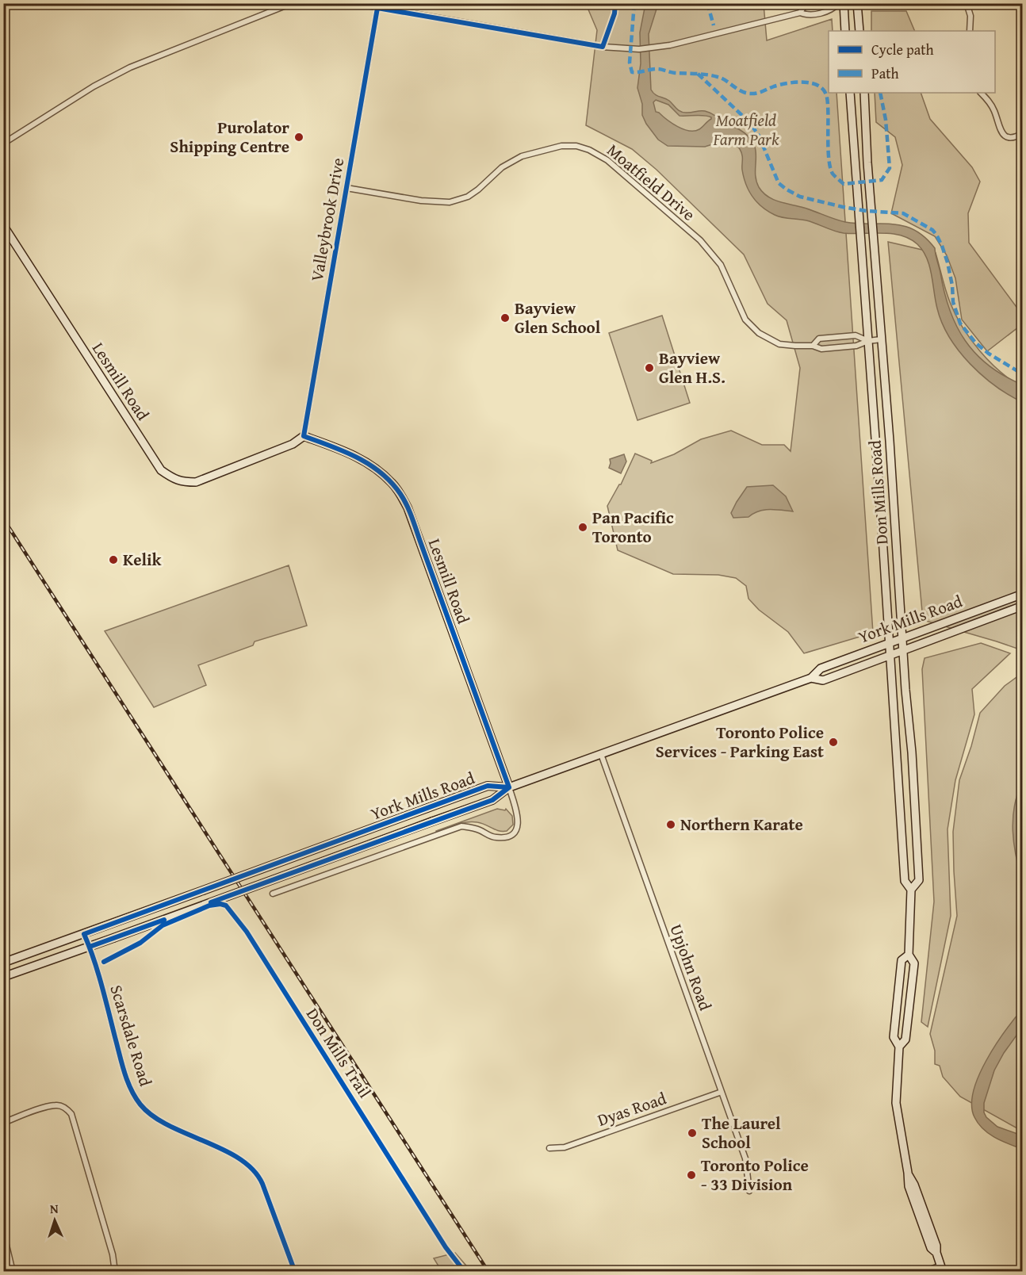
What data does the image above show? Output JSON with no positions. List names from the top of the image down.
{
  "streets": {
    "main road": ["Lesmill Road", "Don Mills Road", "York Mills Road"],
    "street": [
      "Moatfield Drive",
      "Valleybrook Drive",
      "Upjohn Road",
      "Scarsdale Road",
      "Dyas Road"
    ],
    "cycle path": ["Don Mills Trail"]
  },
  "crossings": [
    ["Moatfield Drive", "Valleybrook Drive"],
    ["Moatfield Drive", "Don Mills Road"],
    ["Valleybrook Drive", "Lesmill Road"],
    ["Lesmill Road", "York Mills Road"],
    ["Don Mills Road", "York Mills Road"],
    ["York Mills Road", "Upjohn Road"],
    ["York Mills Road", "Scarsdale Road"],
    ["Upjohn Road", "Dyas Road"]
  ],
  "parks": ["Moatfield Farm Park"],
  "places": [
    "Purolator Shipping Centre",
    "Bayview Glen School",
    "Bayview Glen H.S.",
    "Pan Pacific Toronto",
    "Kelik",
    "Toronto Police Services - Parking East",
    "Northern Karate",
    "The Laurel School",
    "Toronto Police - 33 Division"
  ],
  "legend": ["Cycle path", "Path"],
  "north": "top"
}
